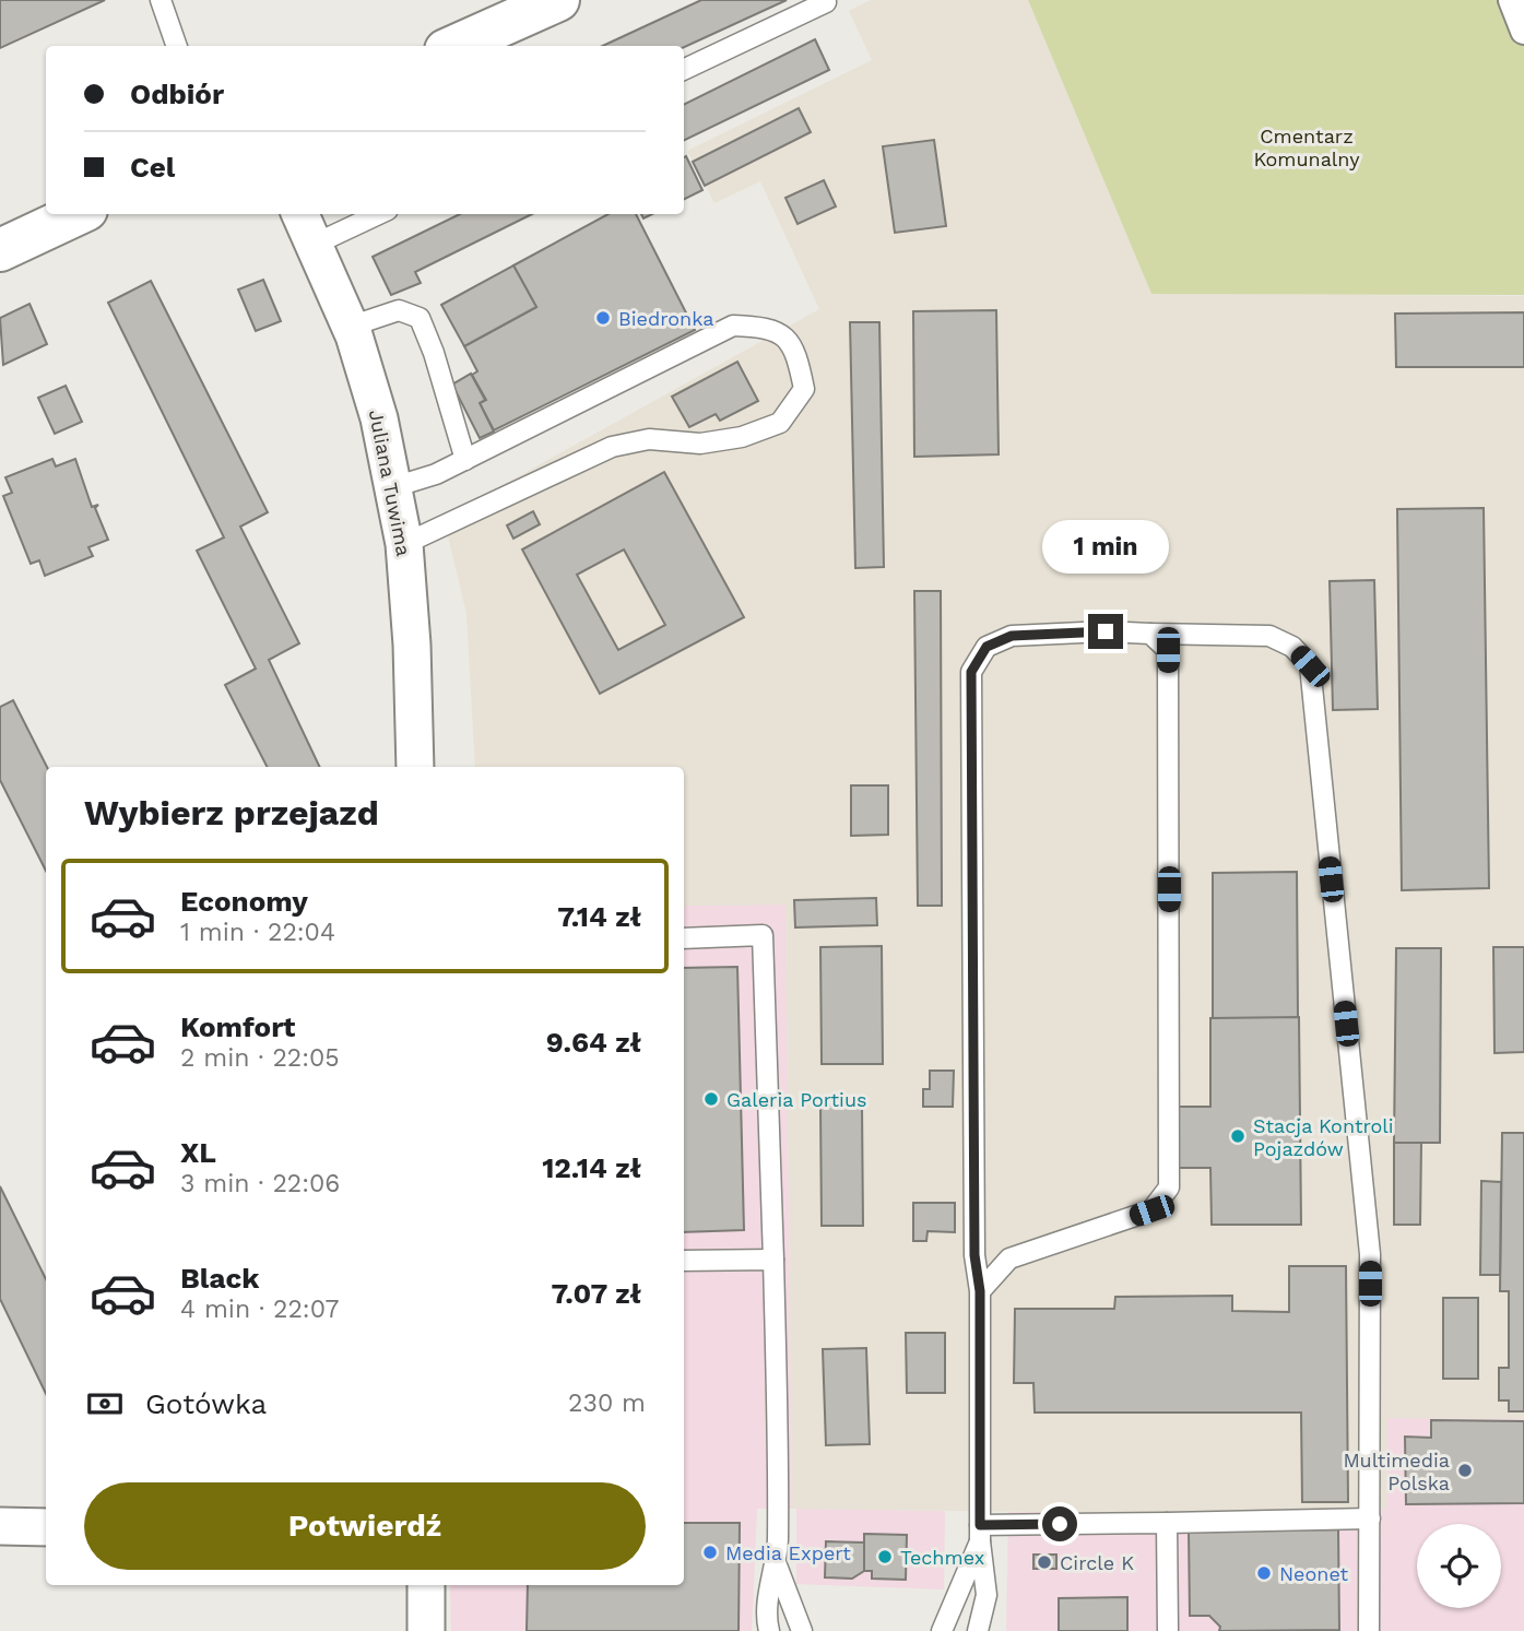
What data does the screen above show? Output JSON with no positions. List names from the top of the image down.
{
  "streets": {
    "street": ["Juliana Tuwima"]
  },
  "parks": ["Cmentarz Komunalny"],
  "places": [
    "Biedronka",
    "Galeria Portius",
    "Stacja Kontroli Pojazdów",
    "Multimedia Polska",
    "Media Expert",
    "Techmex",
    "Circle K",
    "Neonet"
  ],
  "page": {
    "banner": ["Odbiór", "Cel"],
    "bubble": "1 min",
    "heading": "Wybierz przejazd",
    "list": [
      {
        "name": "Economy",
        "note": "1 min · 22:04",
        "value": "7.14 zł"
      },
      {
        "name": "Komfort",
        "note": "2 min · 22:05",
        "value": "9.64 zł"
      },
      {
        "name": "XL",
        "note": "3 min · 22:06",
        "value": "12.14 zł"
      },
      {
        "name": "Black",
        "note": "4 min · 22:07",
        "value": "7.07 zł"
      }
    ],
    "pay": ["Gotówka", "230 m"],
    "buttons": "Potwierdź"
  }
}
